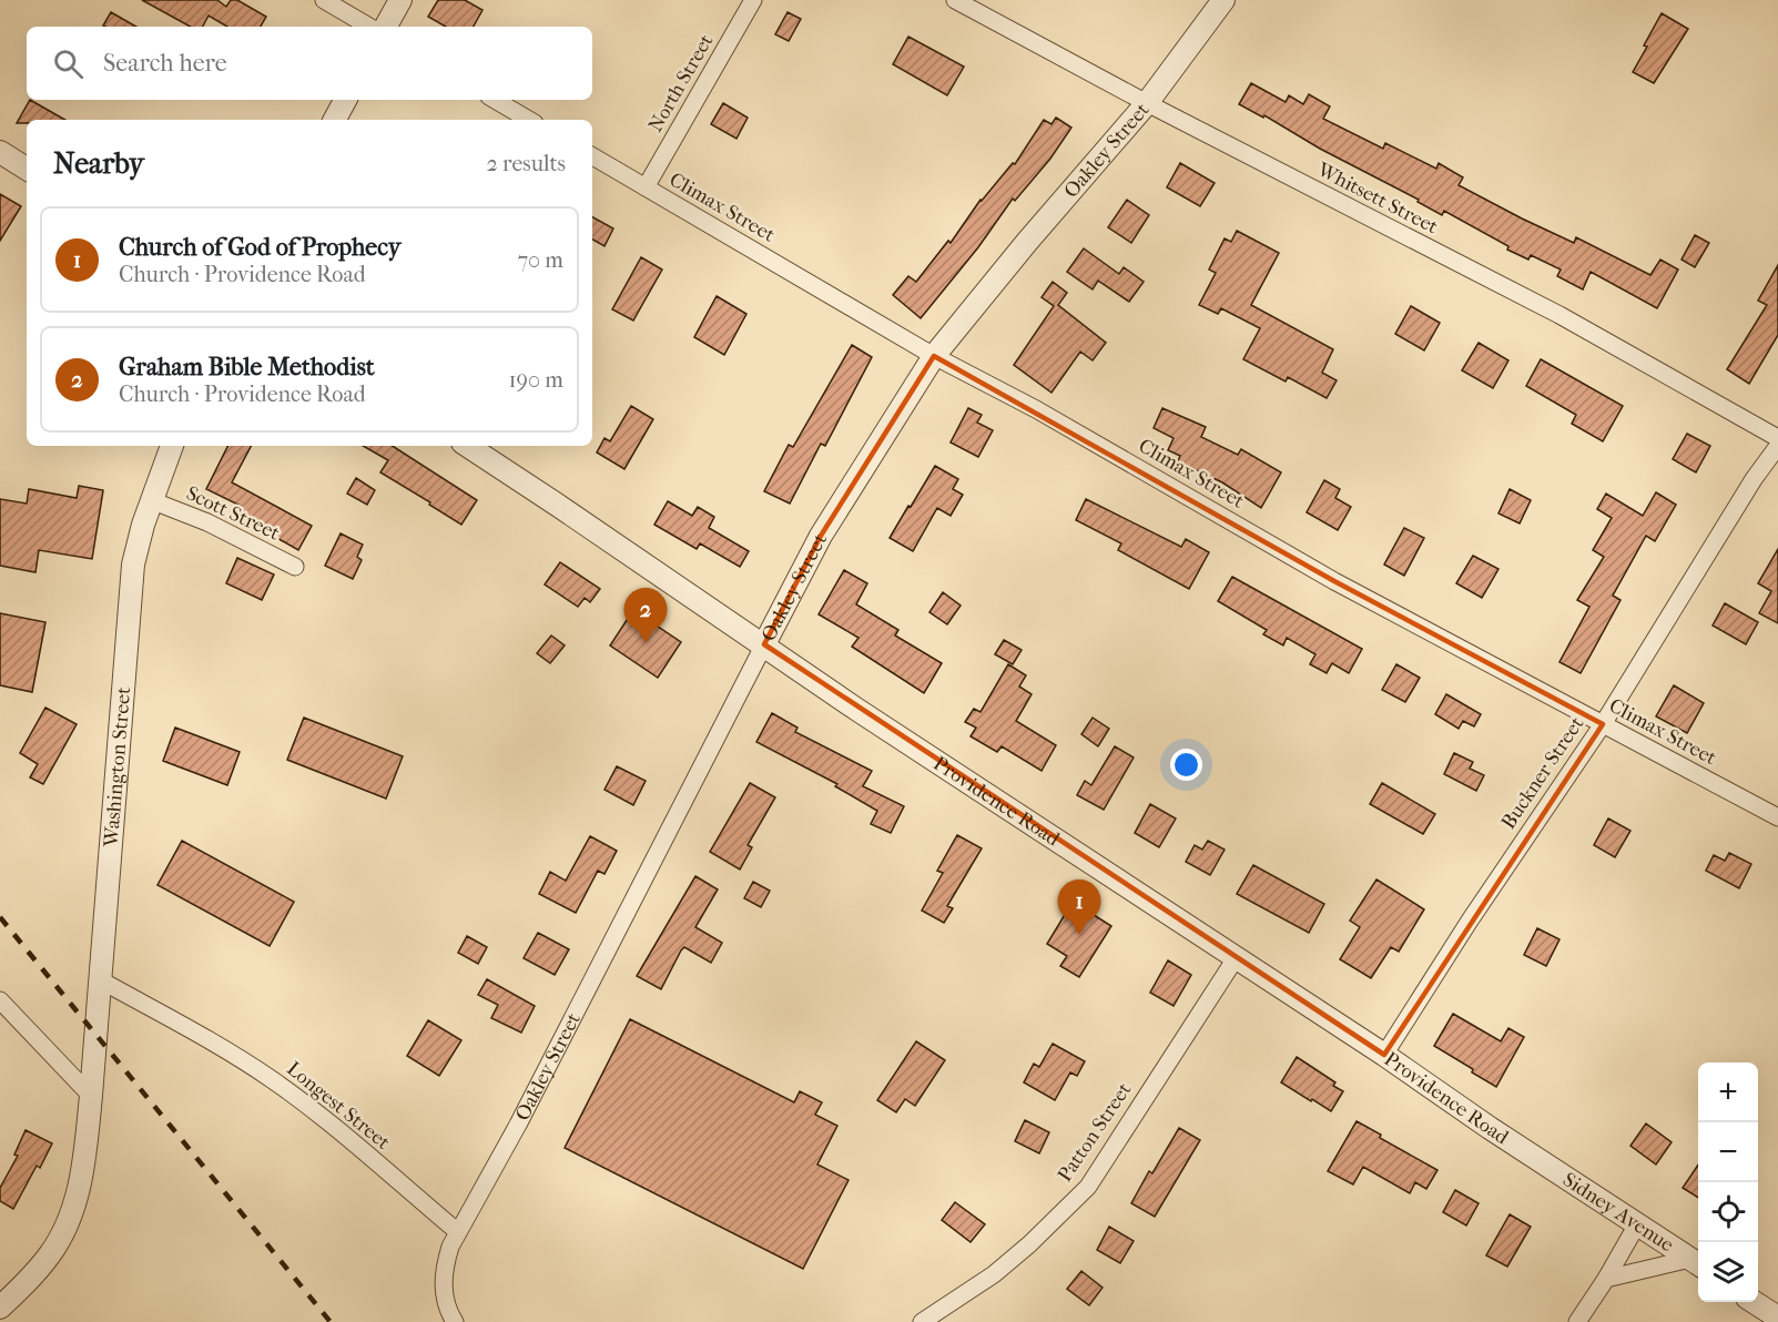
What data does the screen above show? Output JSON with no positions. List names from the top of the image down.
{
  "streets": {
    "street": [
      "North Street",
      "Oakley Street",
      "Whitsett Street",
      "Climax Street",
      "Scott Street",
      "Washington Street",
      "Buckner Street",
      "Providence Road",
      "Longest Street",
      "Patton Street",
      "Sidney Avenue"
    ]
  },
  "crossings": [
    ["North Street", "Climax Street"],
    ["Oakley Street", "Whitsett Street"],
    ["Oakley Street", "Climax Street"],
    ["Oakley Street", "Providence Road"],
    ["Oakley Street", "Longest Street"],
    ["Climax Street", "Buckner Street"],
    ["Scott Street", "Washington Street"],
    ["Washington Street", "Longest Street"],
    ["Buckner Street", "Providence Road"],
    ["Providence Road", "Patton Street"],
    ["Providence Road", "Sidney Avenue"]
  ],
  "page": {
    "search": "Search here",
    "heading": ["Nearby", "2 results"],
    "list": [
      {
        "mark": "1",
        "name": "Church of God of Prophecy",
        "note": "Church · Providence Road",
        "value": "70 m"
      },
      {
        "mark": "2",
        "name": "Graham Bible Methodist",
        "note": "Church · Providence Road",
        "value": "190 m"
      }
    ],
    "pins": ["2", "1"],
    "map_buttons": ["+", "−"]
  }
}
